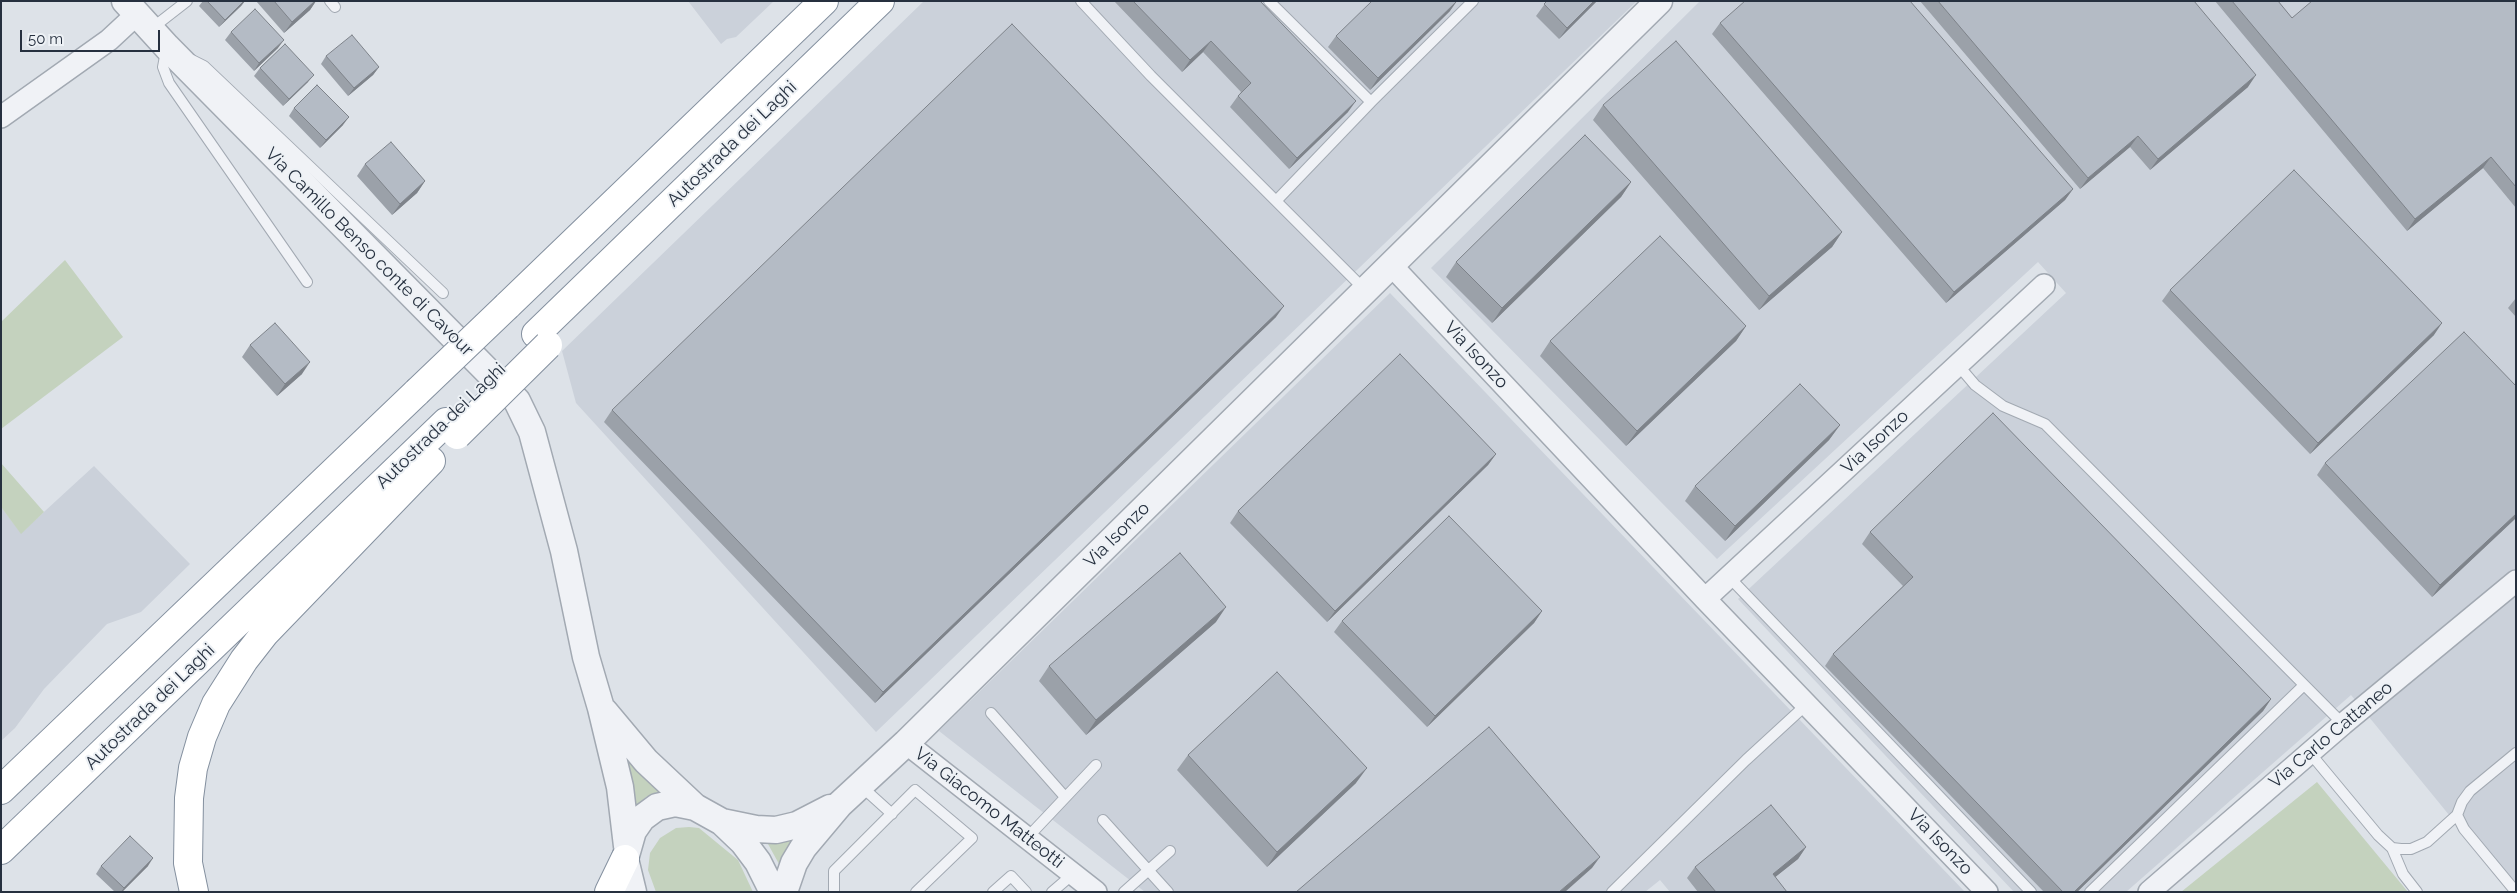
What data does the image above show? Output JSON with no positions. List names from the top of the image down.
{
  "streets": {
    "highway": ["Autostrada dei Laghi"],
    "street": [
      "Via Camillo Benso conte di Cavour",
      "Via Isonzo",
      "Via Carlo Cattaneo",
      "Via Giacomo Matteotti"
    ]
  },
  "crossings": [
    ["Via Isonzo", "Via Giacomo Matteotti"]
  ],
  "scale_bar": "50 m"
}
